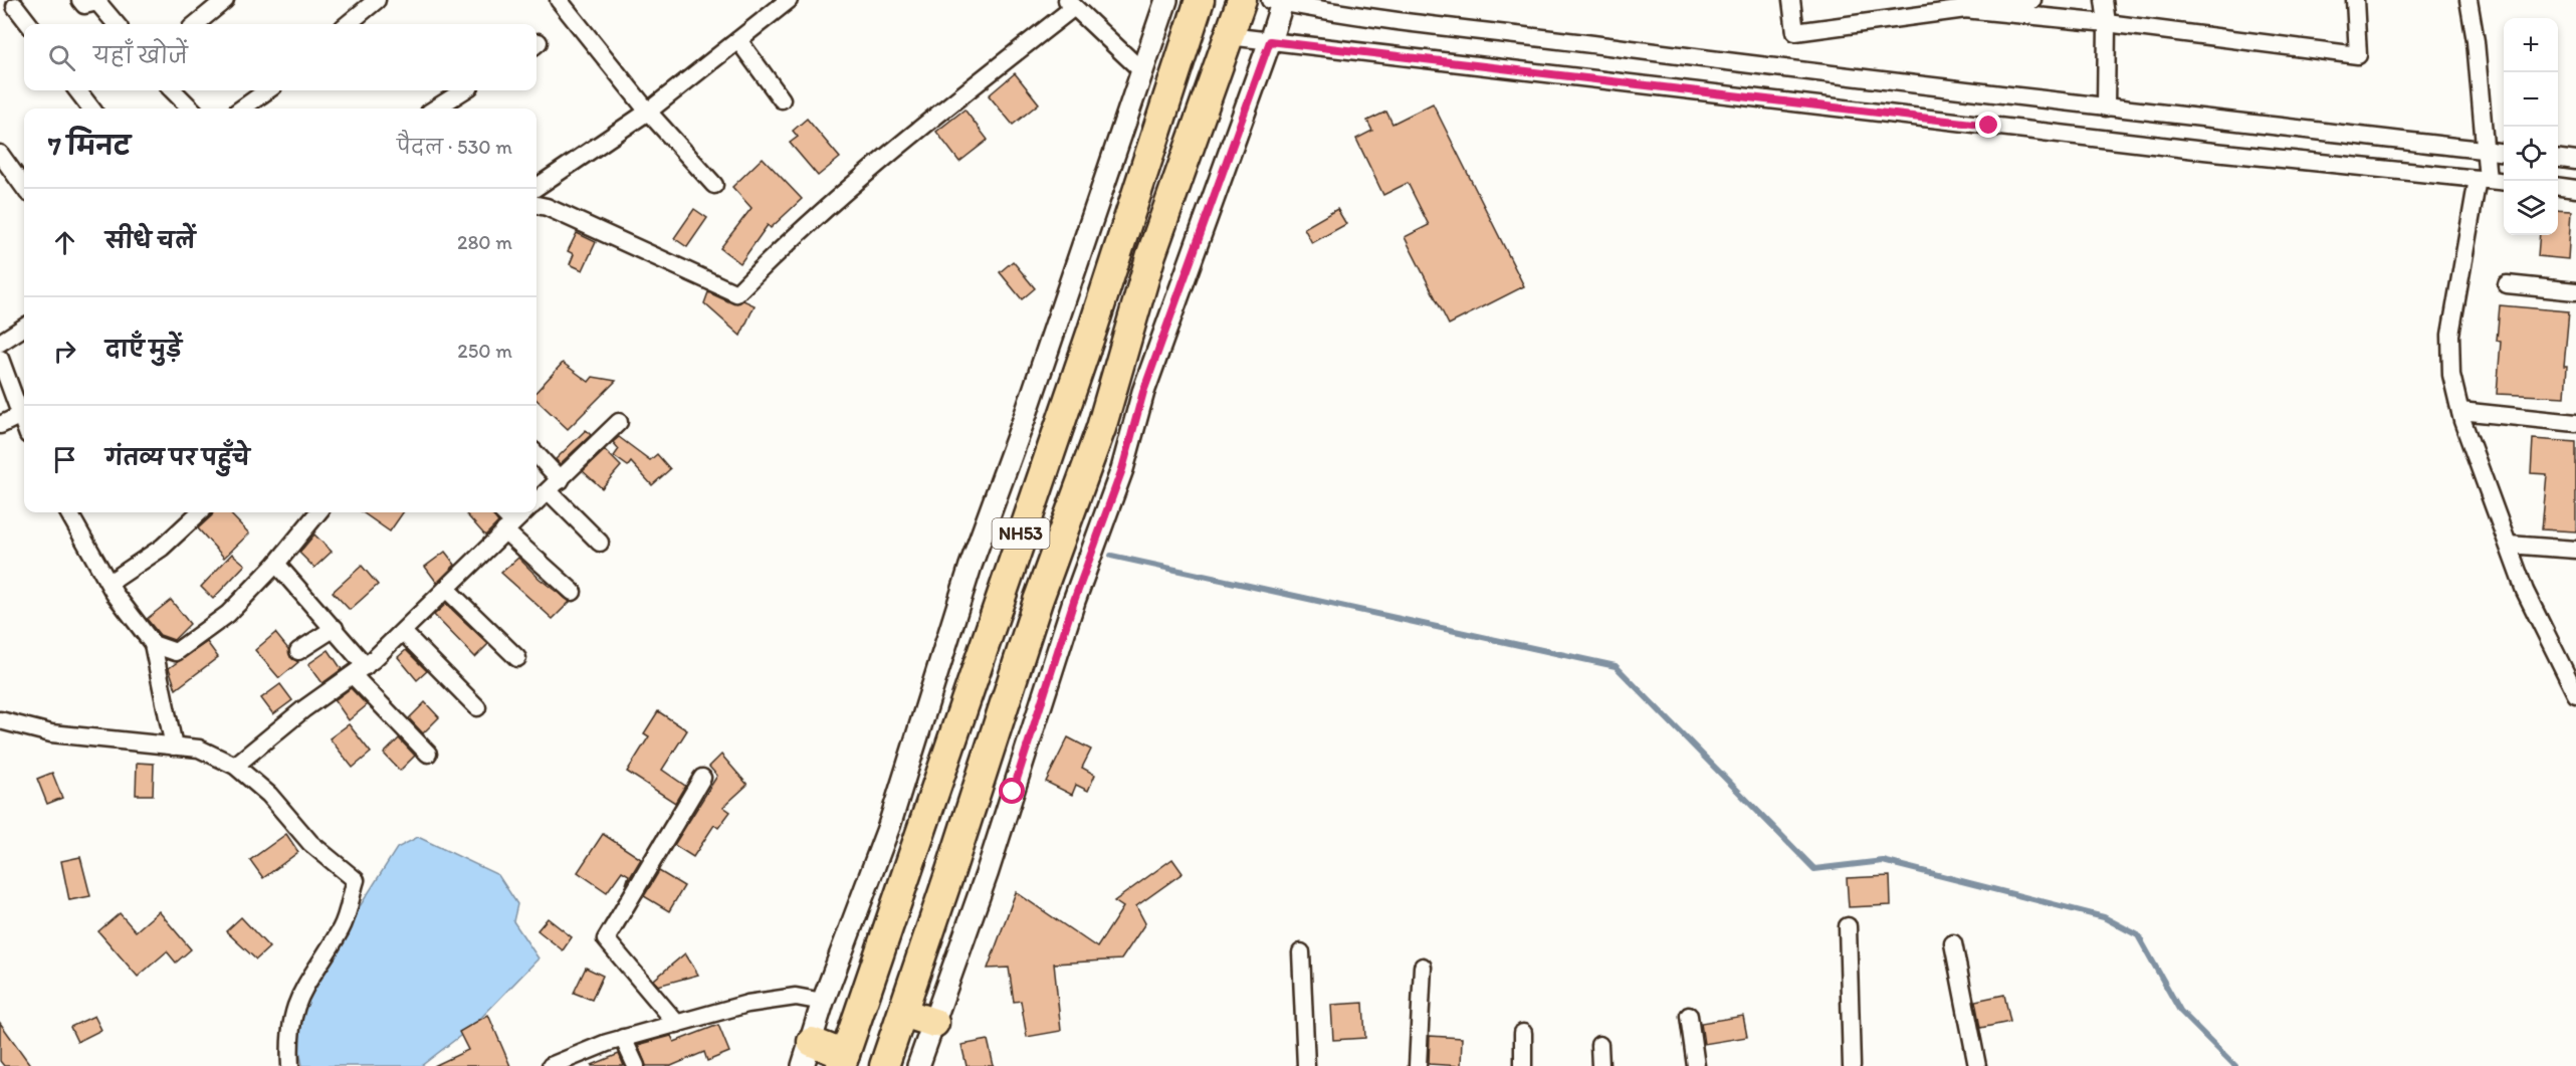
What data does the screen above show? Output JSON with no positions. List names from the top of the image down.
{
  "streets": {
    "highway": ["NH53"]
  },
  "page": {
    "map_buttons": ["+", "−"],
    "search": "यहाँ खोजें",
    "heading": ["7 मिनट", "पैदल · 530 m"],
    "list": [
      ["सीधे चलें", "280 m"],
      ["दाएँ मुड़ें", "250 m"],
      "गंतव्य पर पहुँचे"
    ]
  }
}
